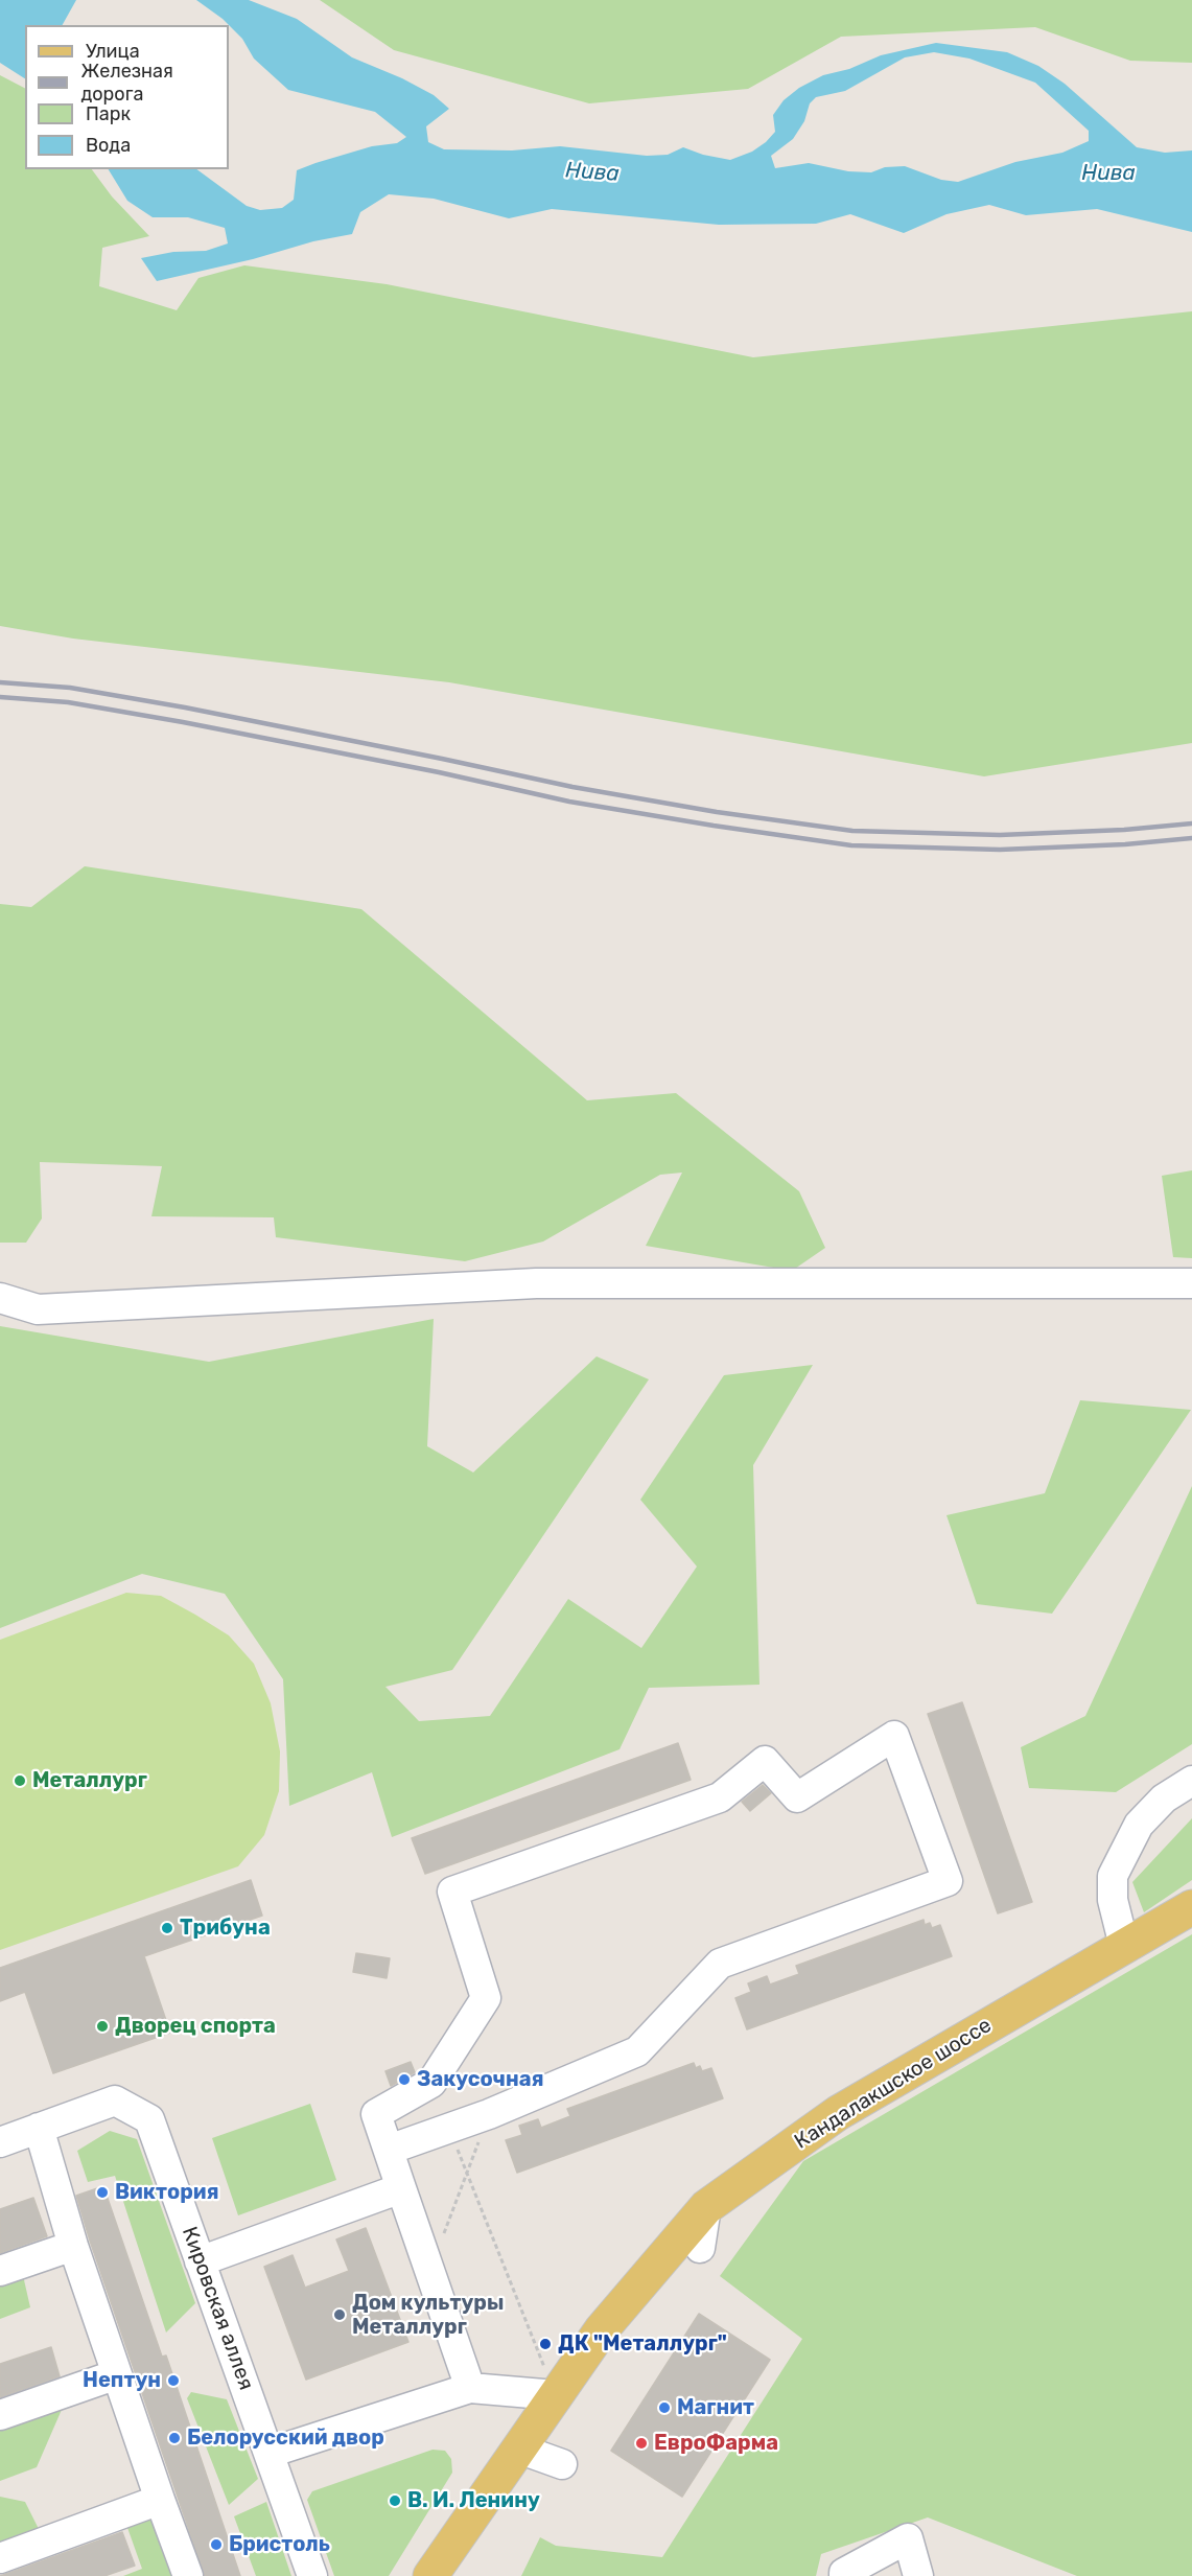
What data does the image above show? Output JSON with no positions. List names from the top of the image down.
{
  "streets": {
    "main road": ["Кандалакшское шоссе"],
    "street": ["Кировская аллея"]
  },
  "water": ["Нива"],
  "places": [
    "Металлург",
    "Трибуна",
    "Дворец спорта",
    "Закусочная",
    "Виктория",
    "Дом культуры Металлург",
    "ДК \"Металлург\"",
    "Нептун",
    "Магнит",
    "Белорусский двор",
    "ЕвроФарма",
    "В. И. Ленину",
    "Бристоль"
  ],
  "legend": [
    "Улица",
    "Железная дорога",
    "Парк",
    "Вода"
  ]
}
